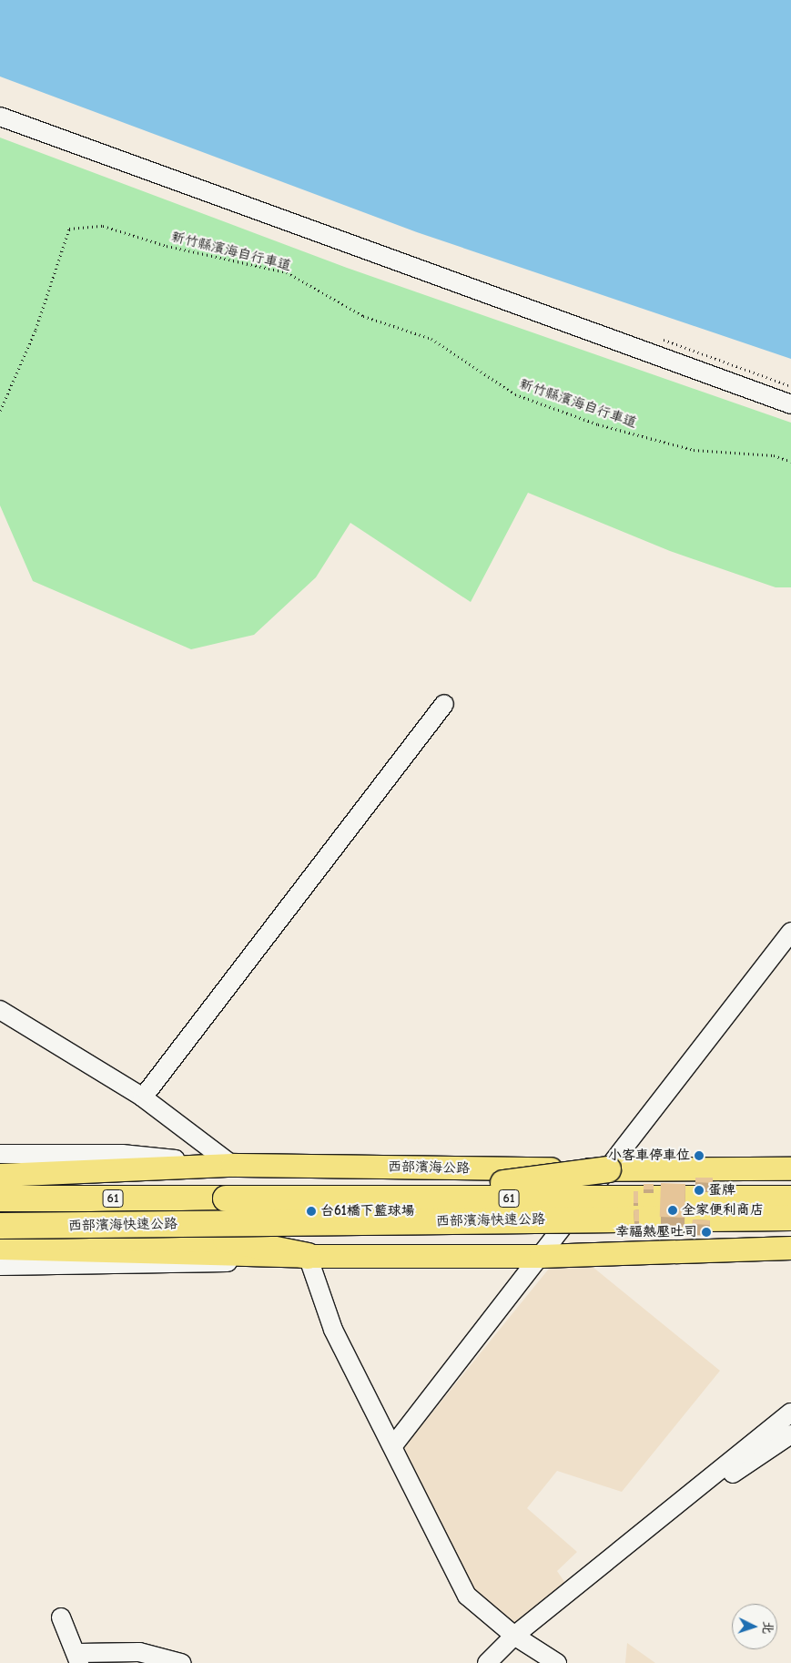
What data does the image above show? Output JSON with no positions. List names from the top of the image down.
{
  "streets": {
    "highway": ["61", "西部濱海快速公路"],
    "main road": ["西部濱海公路"],
    "path": ["新竹縣濱海自行車道"]
  },
  "places": [
    "小客車停車位",
    "蛋牌",
    "全家便利商店",
    "台61橋下籃球場",
    "幸福熱壓吐司"
  ],
  "north": "right"
}
